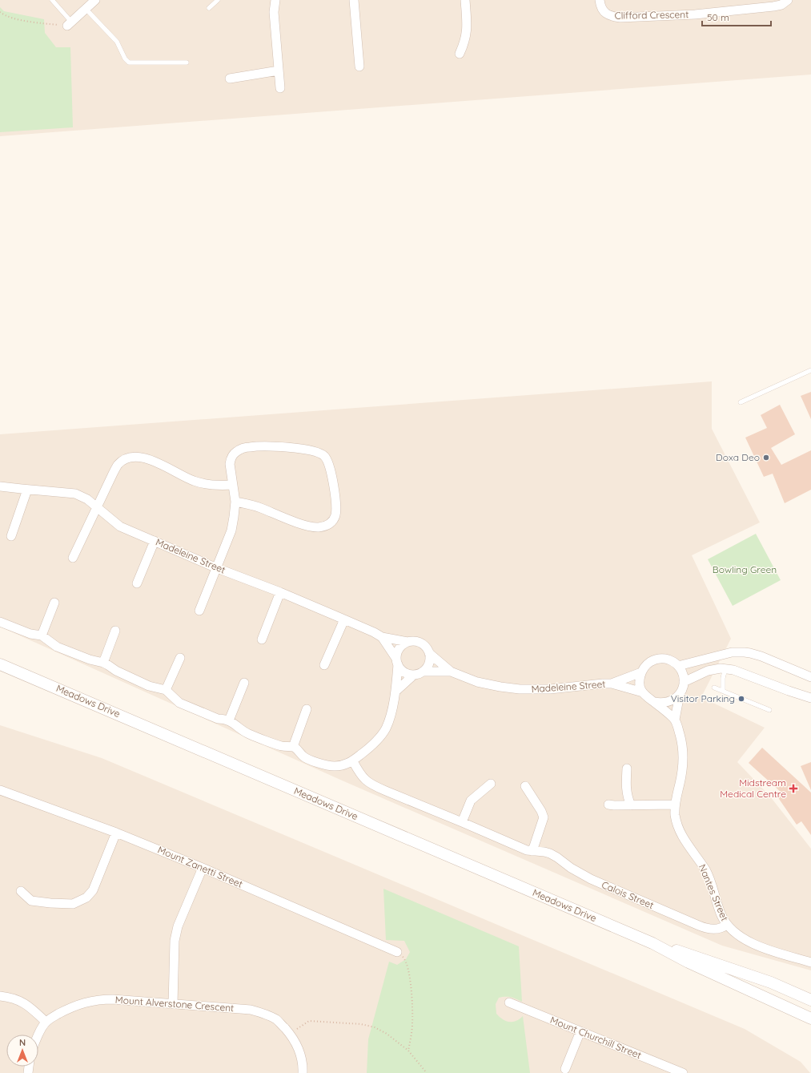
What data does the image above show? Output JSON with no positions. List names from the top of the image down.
{
  "streets": {
    "street": [
      "Clifford Crescent",
      "Madeleine Street",
      "Meadows Drive",
      "Mount Zanetti Street",
      "Nantes Street",
      "Calois Street",
      "Mount Alverstone Crescent",
      "Mount Churchill Street"
    ]
  },
  "crossings": [
    ["Madeleine Street", "Nantes Street"],
    ["Nantes Street", "Calois Street"]
  ],
  "parks": ["Bowling Green"],
  "places": {
    "other": ["Doxa Deo", "Visitor Parking"],
    "health": ["Midstream Medical Centre"]
  },
  "scale_bar": "50 m",
  "north": "top"
}
